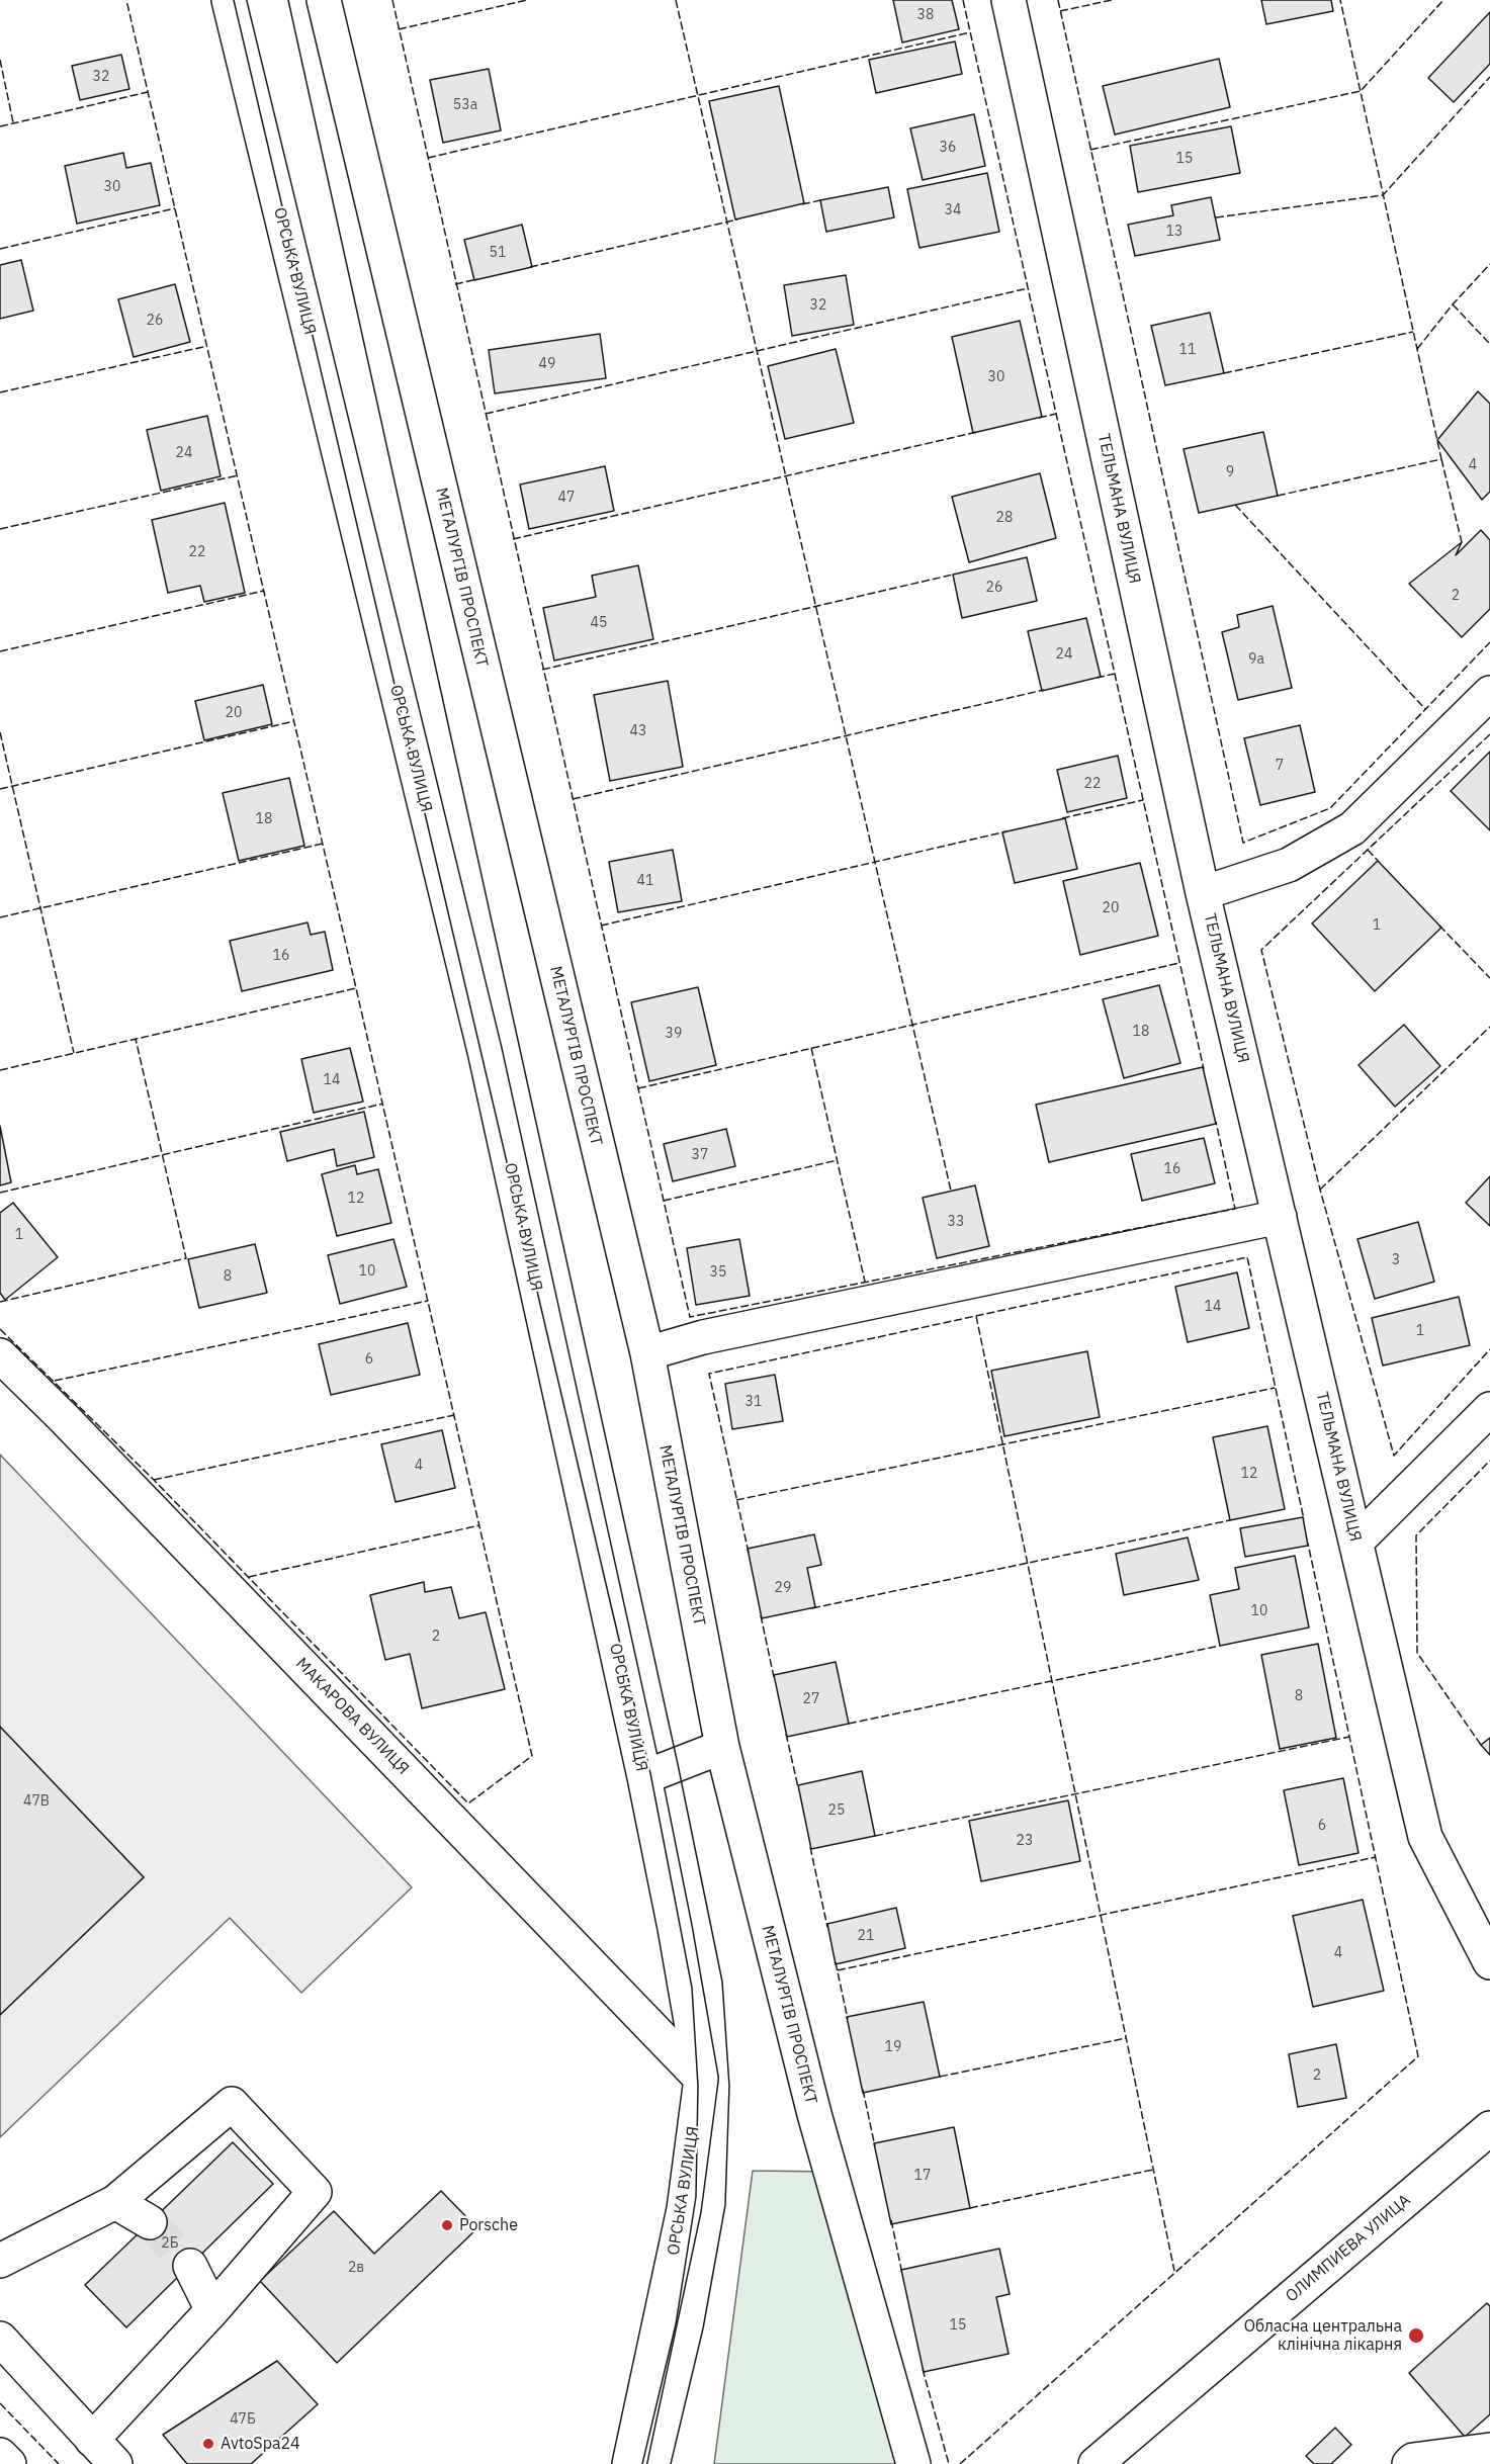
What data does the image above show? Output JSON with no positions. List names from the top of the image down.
{
  "streets": {
    "street": [
      "ОРСЬКА ВУЛИЦЯ",
      "ТЕЛЬМАНА ВУЛИЦЯ",
      "МЕТАЛУРГІВ ПРОСПЕКТ",
      "МАКАРОВА ВУЛИЦЯ",
      "ОЛИМПИЕВА УЛИЦА"
    ]
  },
  "crossings": [
    ["ОРСЬКА ВУЛИЦЯ", "МАКАРОВА ВУЛИЦЯ"]
  ],
  "places": ["Porsche", "Обласна центральна клінічна лікарня", "AvtoSpa24"],
  "house_numbers": [
    "38",
    "32",
    "53а",
    "36",
    "15",
    "30",
    "34",
    "13",
    "51",
    "32",
    "26",
    "11",
    "49",
    "30",
    "24",
    "4",
    "9",
    "47",
    "28",
    "22",
    "26",
    "2",
    "45",
    "24",
    "9а",
    "20",
    "43",
    "7",
    "22",
    "18",
    "41",
    "20",
    "1",
    "16",
    "18",
    "39",
    "14",
    "37",
    "16",
    "12",
    "33",
    "1",
    "3",
    "10",
    "35",
    "8",
    "14",
    "1",
    "6",
    "31",
    "4",
    "12",
    "29",
    "10",
    "2",
    "8",
    "27",
    "47В",
    "25",
    "6",
    "23",
    "21",
    "4",
    "19",
    "2",
    "17",
    "2Б",
    "2в",
    "15",
    "47Б"
  ]
}
